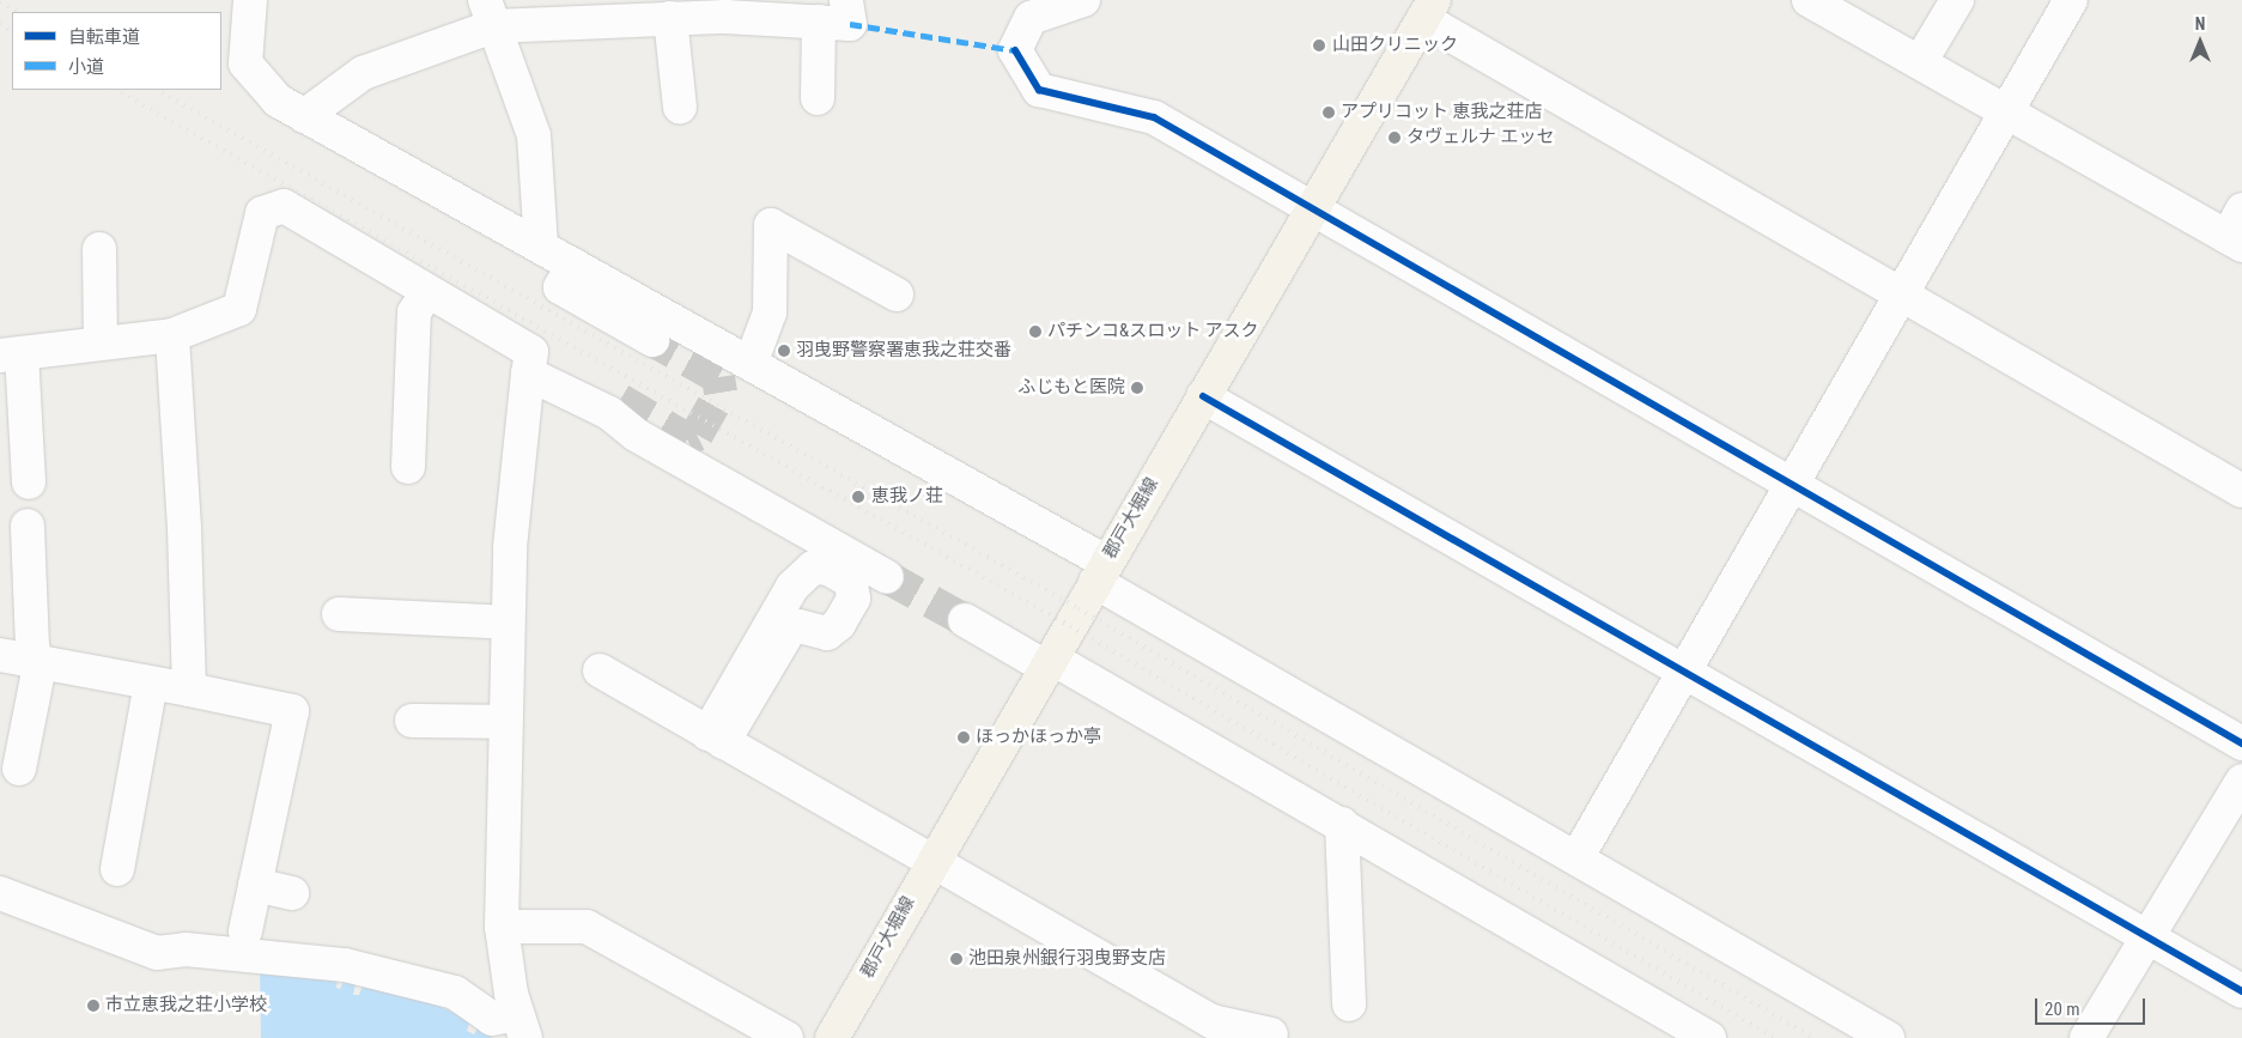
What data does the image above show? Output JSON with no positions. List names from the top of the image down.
{
  "streets": {
    "main road": ["郡戸大堀線"]
  },
  "places": [
    "山田クリニック",
    "アプリコット 恵我之荘店",
    "タヴェルナ エッセ",
    "パチンコ&スロット アスク",
    "羽曳野警察署恵我之荘交番",
    "ふじもと医院",
    "恵我ノ荘",
    "ほっかほっか亭",
    "池田泉州銀行羽曳野支店",
    "市立恵我之荘小学校"
  ],
  "legend": ["自転車道", "小道"],
  "scale_bar": "20 m",
  "north": "top"
}
